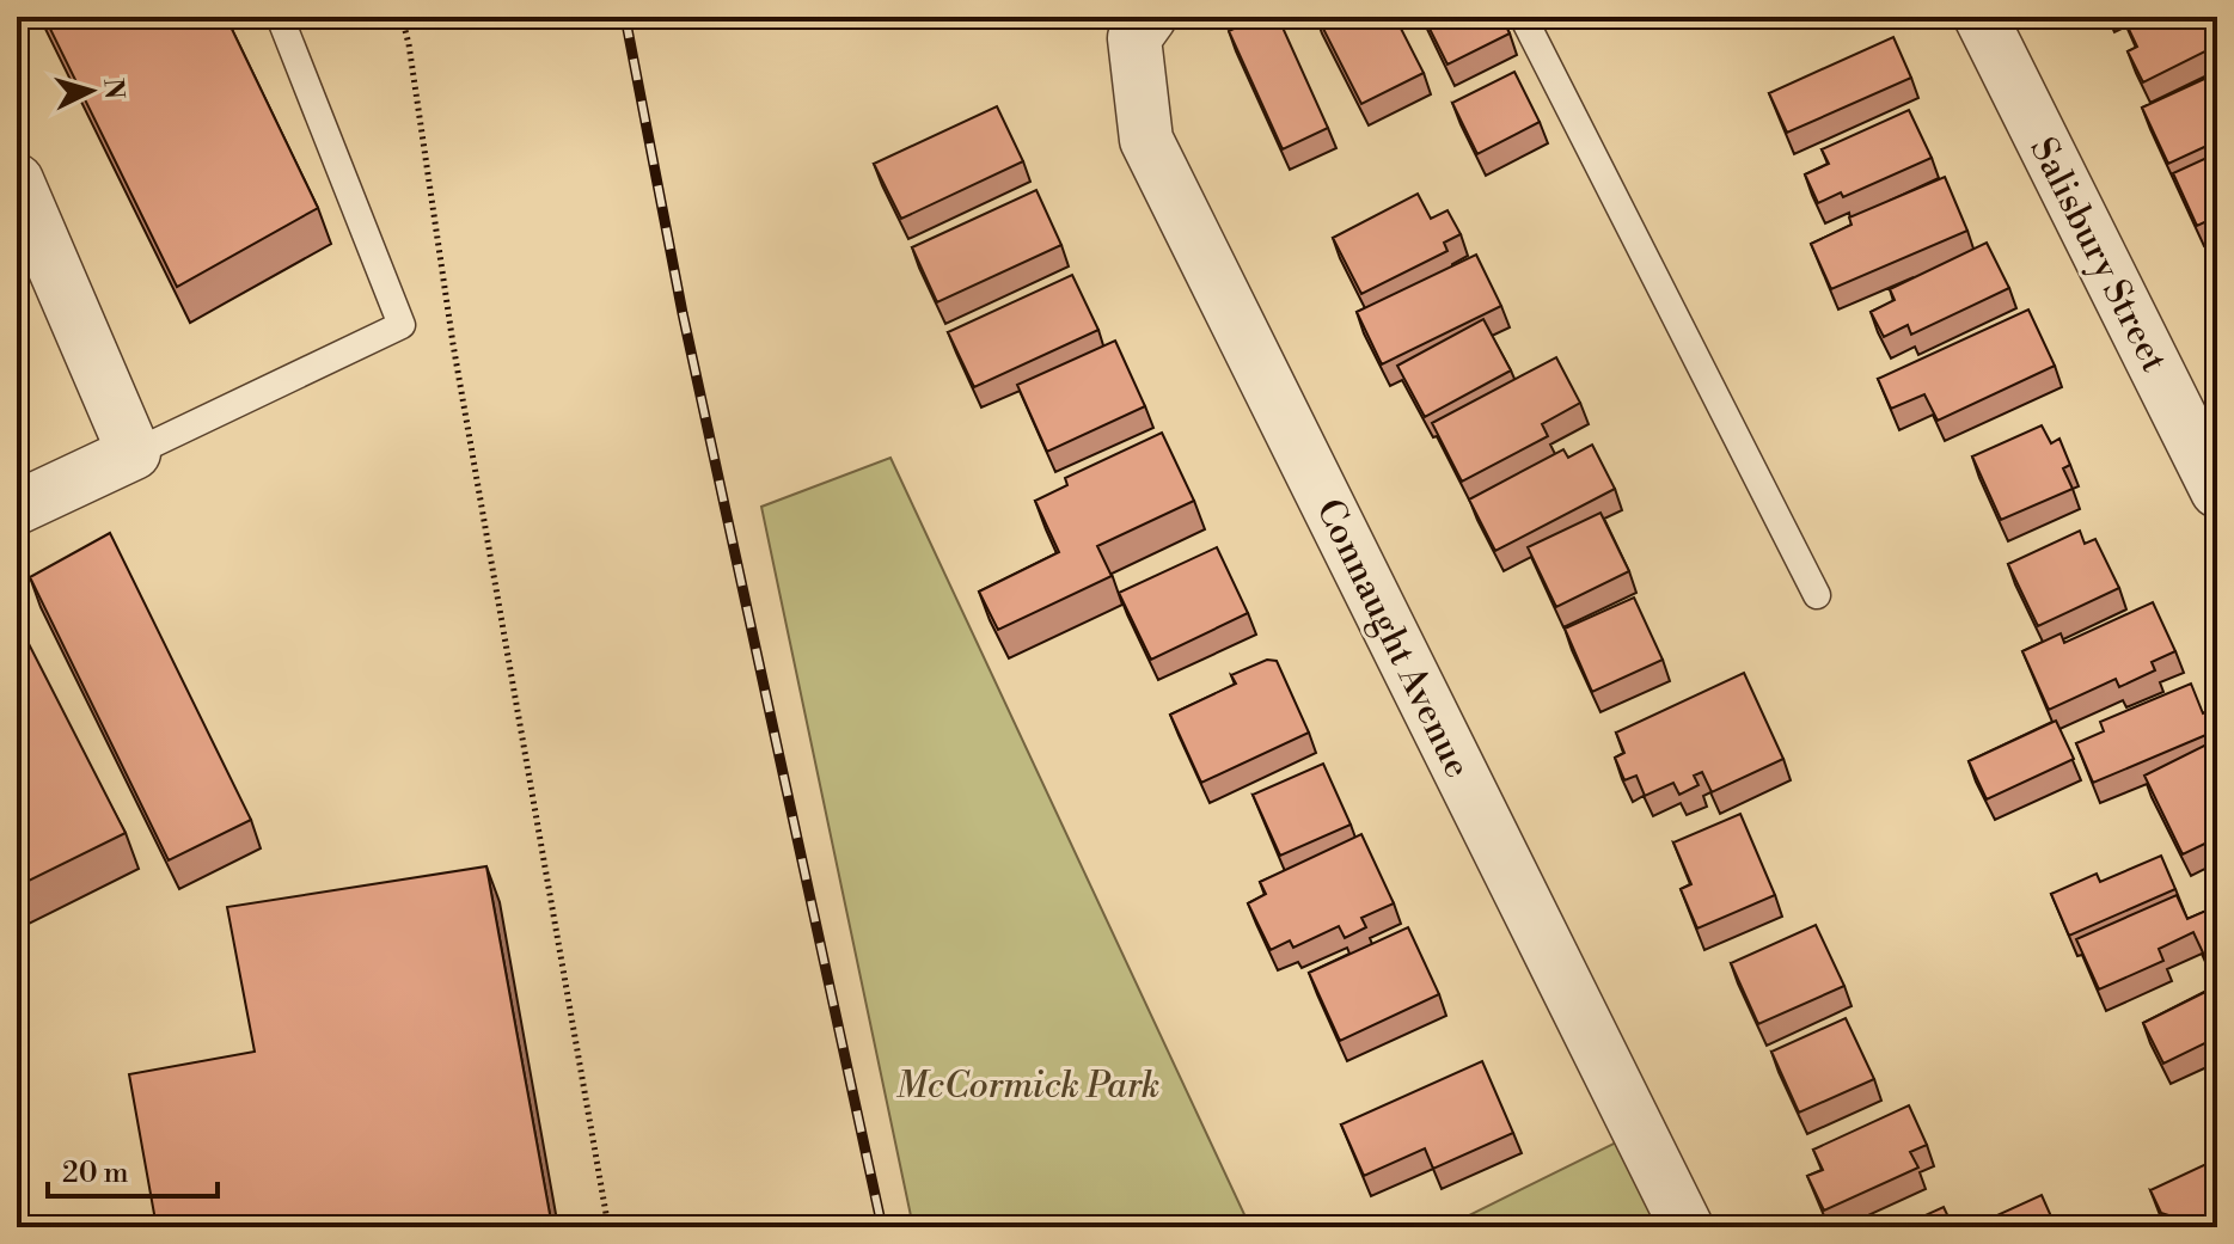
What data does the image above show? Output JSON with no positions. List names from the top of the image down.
{
  "streets": {
    "street": ["Salisbury Street", "Connaught Avenue"]
  },
  "parks": ["McCormick Park"],
  "scale_bar": "20 m",
  "north": "right"
}
